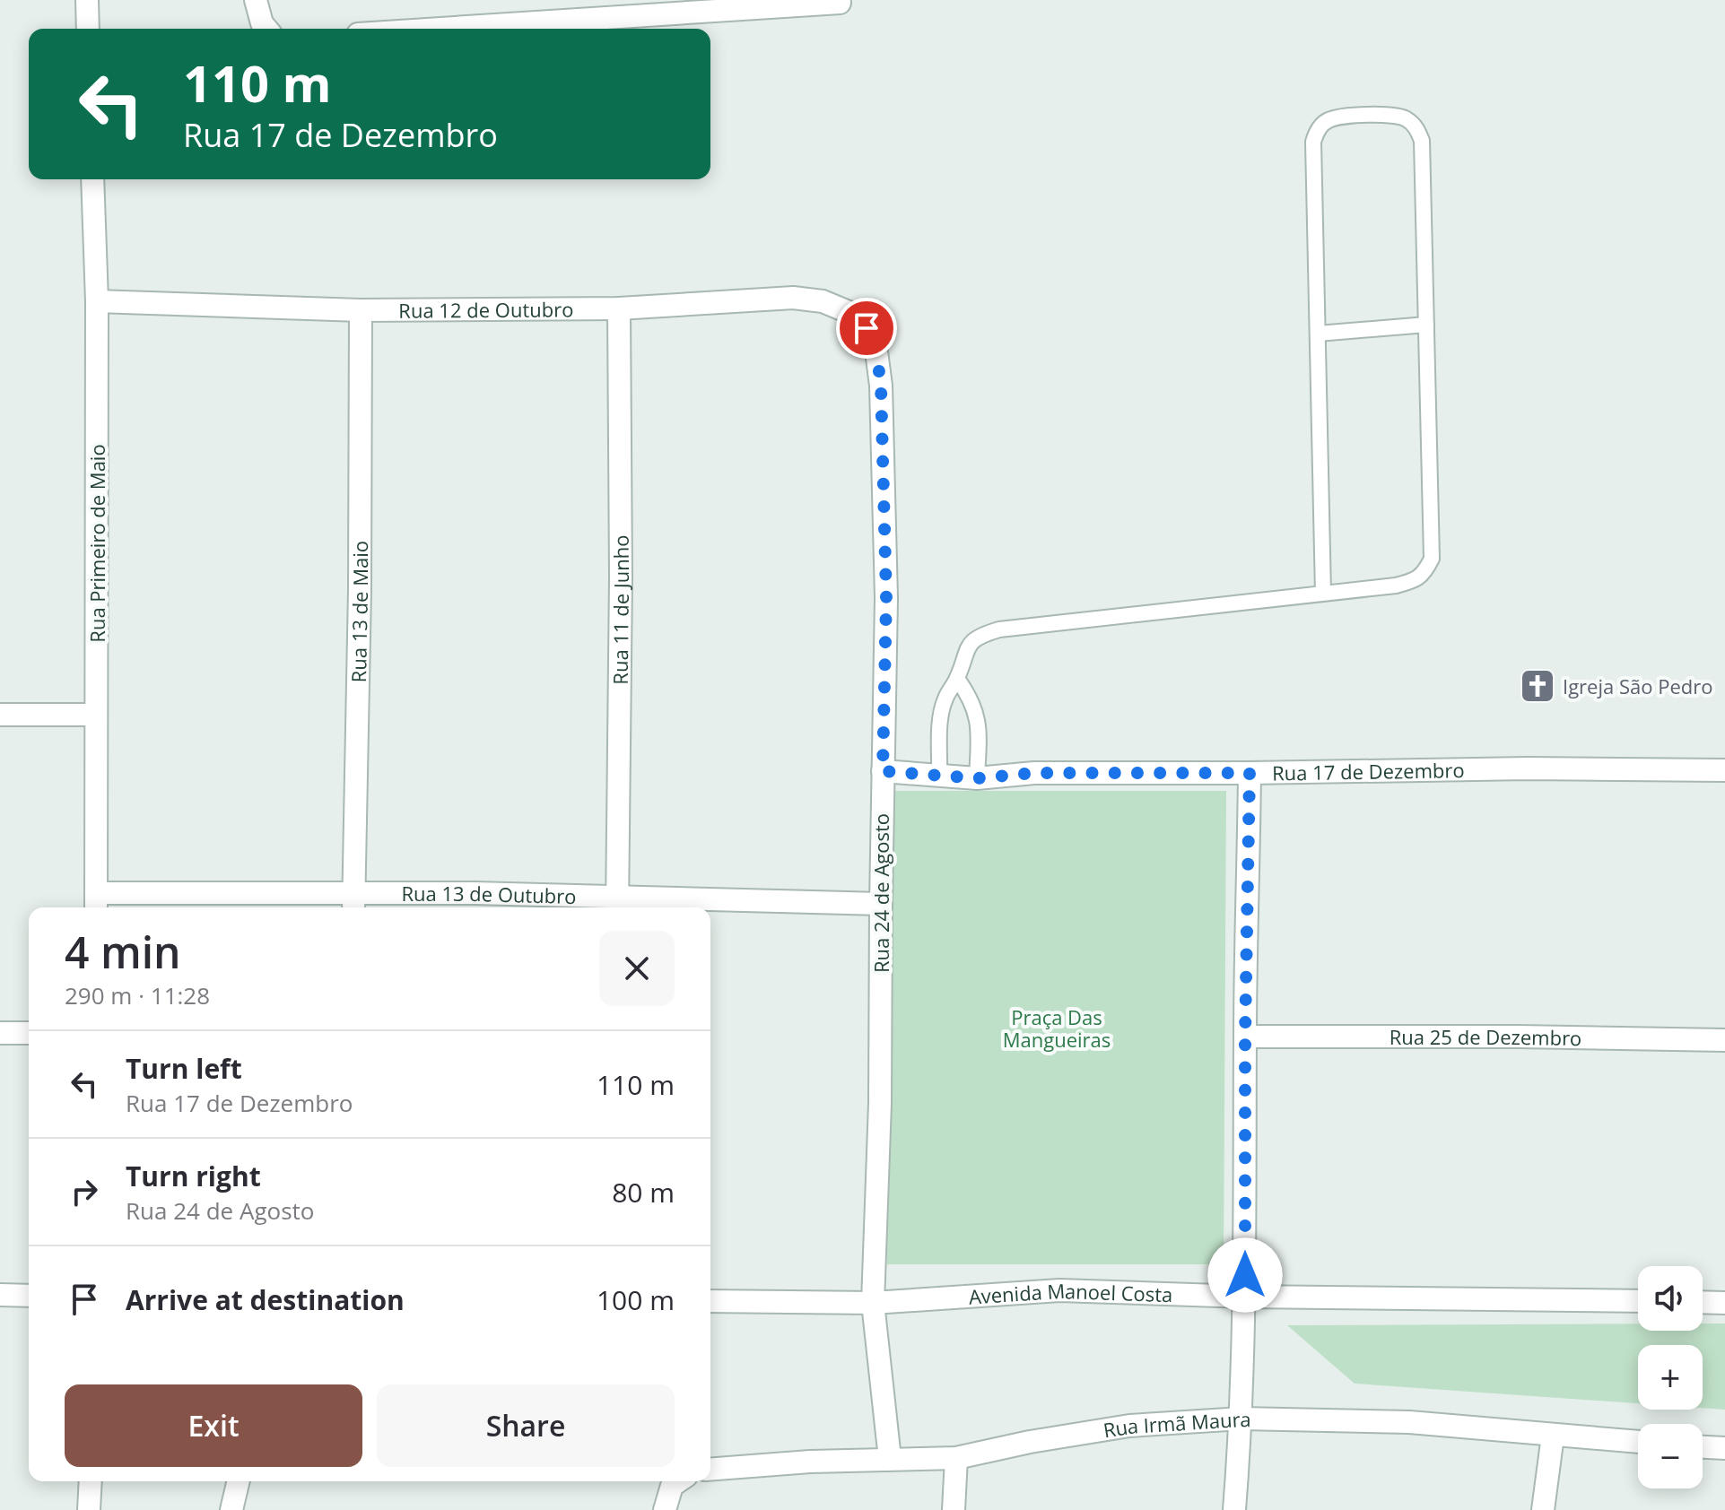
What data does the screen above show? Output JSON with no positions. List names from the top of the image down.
{
  "streets": {
    "street": [
      "Rua 12 de Outubro",
      "Rua Primeiro de Maio",
      "Rua 11 de Junho",
      "Rua 13 de Maio",
      "Rua 17 de Dezembro",
      "Rua 24 de Agosto",
      "Rua 13 de Outubro",
      "Rua 25 de Dezembro",
      "Avenida Manoel Costa",
      "Rua Irmã Maura"
    ]
  },
  "crossings": [
    ["Rua 12 de Outubro", "Rua Primeiro de Maio"],
    ["Rua 12 de Outubro", "Rua 11 de Junho"],
    ["Rua 12 de Outubro", "Rua 13 de Maio"],
    ["Rua 12 de Outubro", "Rua 24 de Agosto"],
    ["Rua Primeiro de Maio", "Rua 13 de Outubro"],
    ["Rua 11 de Junho", "Rua 13 de Outubro"],
    ["Rua 13 de Maio", "Rua 13 de Outubro"],
    ["Rua 17 de Dezembro", "Rua 24 de Agosto"],
    ["Rua 24 de Agosto", "Rua 13 de Outubro"],
    ["Rua 24 de Agosto", "Avenida Manoel Costa"],
    ["Rua 24 de Agosto", "Rua Irmã Maura"]
  ],
  "parks": ["Praça Das Mangueiras"],
  "places": {
    "church": ["Igreja São Pedro"]
  },
  "page": {
    "turn": ["110 m", "Rua 17 de Dezembro"],
    "heading": ["4 min", "290 m · 11:28"],
    "list": [
      {
        "name": "Turn left",
        "note": "Rua 17 de Dezembro",
        "value": "110 m"
      },
      {
        "name": "Turn right",
        "note": "Rua 24 de Agosto",
        "value": "80 m"
      },
      {
        "name": "Arrive at destination",
        "value": "100 m"
      }
    ],
    "map_buttons": ["+", "−"],
    "buttons": ["Exit", "Share"]
  }
}
